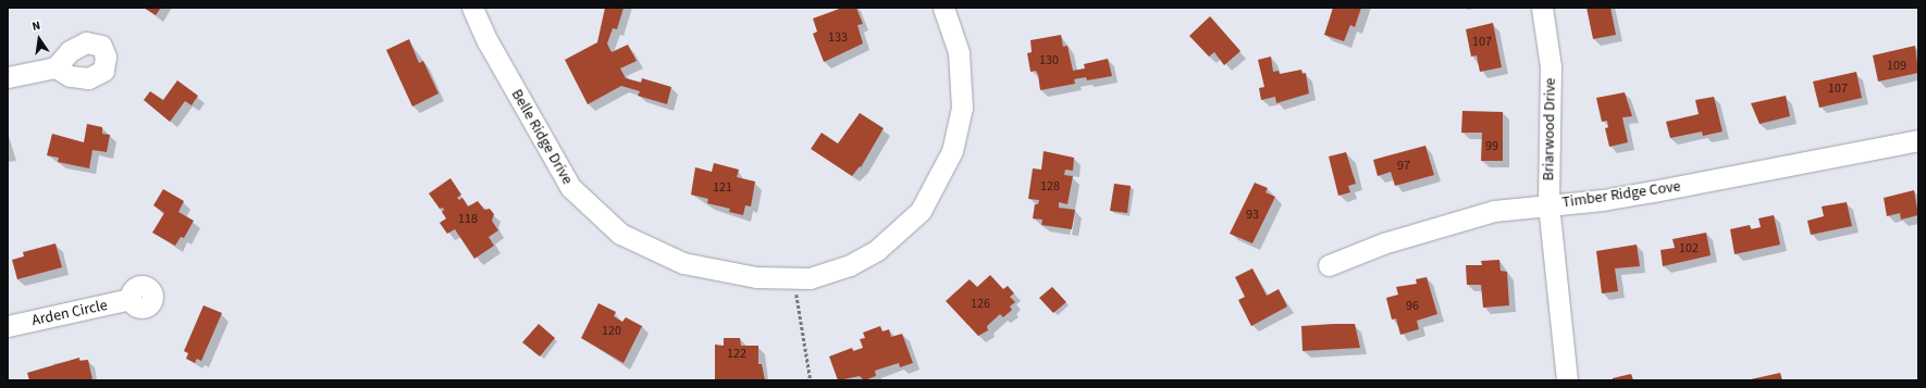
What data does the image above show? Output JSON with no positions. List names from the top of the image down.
{
  "streets": {
    "street": [
      "Briarwood Drive",
      "Belle Ridge Drive",
      "Timber Ridge Cove",
      "Arden Circle"
    ]
  },
  "crossings": [
    ["Briarwood Drive", "Timber Ridge Cove"]
  ],
  "house_numbers": [
    "133",
    "107",
    "130",
    "109",
    "107",
    "99",
    "97",
    "128",
    "121",
    "93",
    "118",
    "102",
    "126",
    "96",
    "120",
    "122"
  ],
  "north": "top"
}
